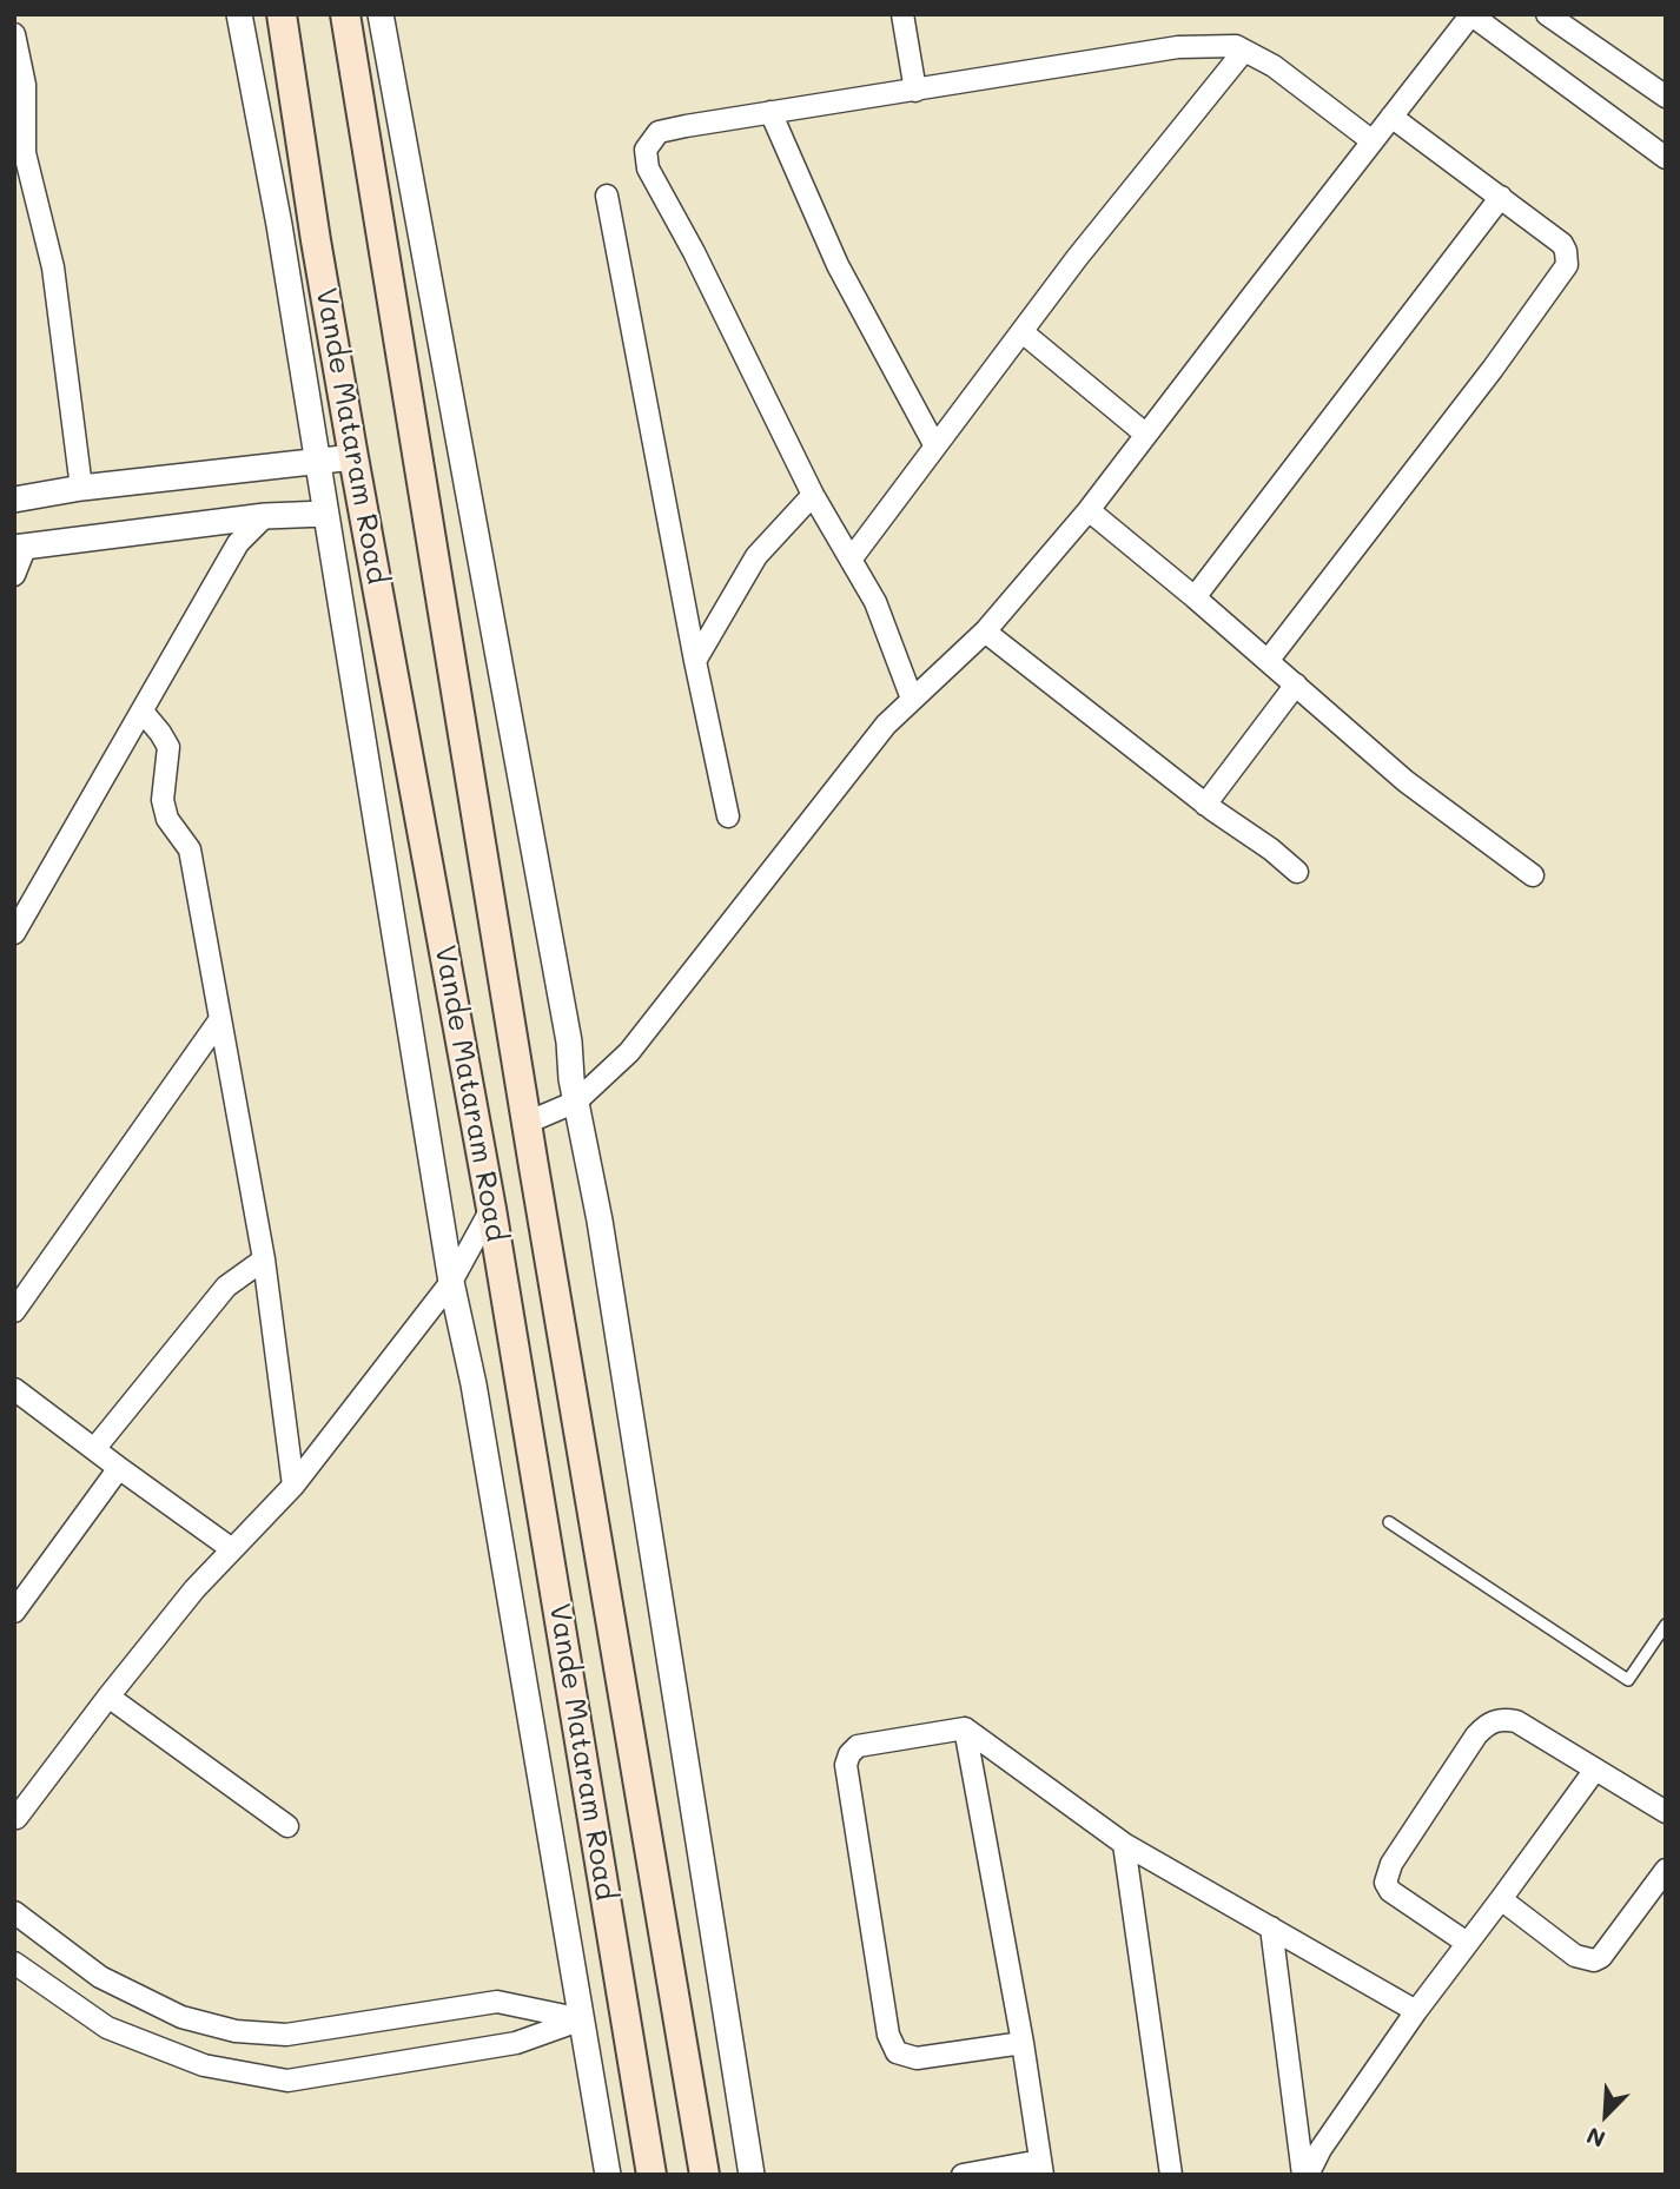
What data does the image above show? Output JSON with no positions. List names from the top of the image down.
{
  "streets": {
    "main road": ["Vande Mataram Road"]
  },
  "north": "bottom left"
}
